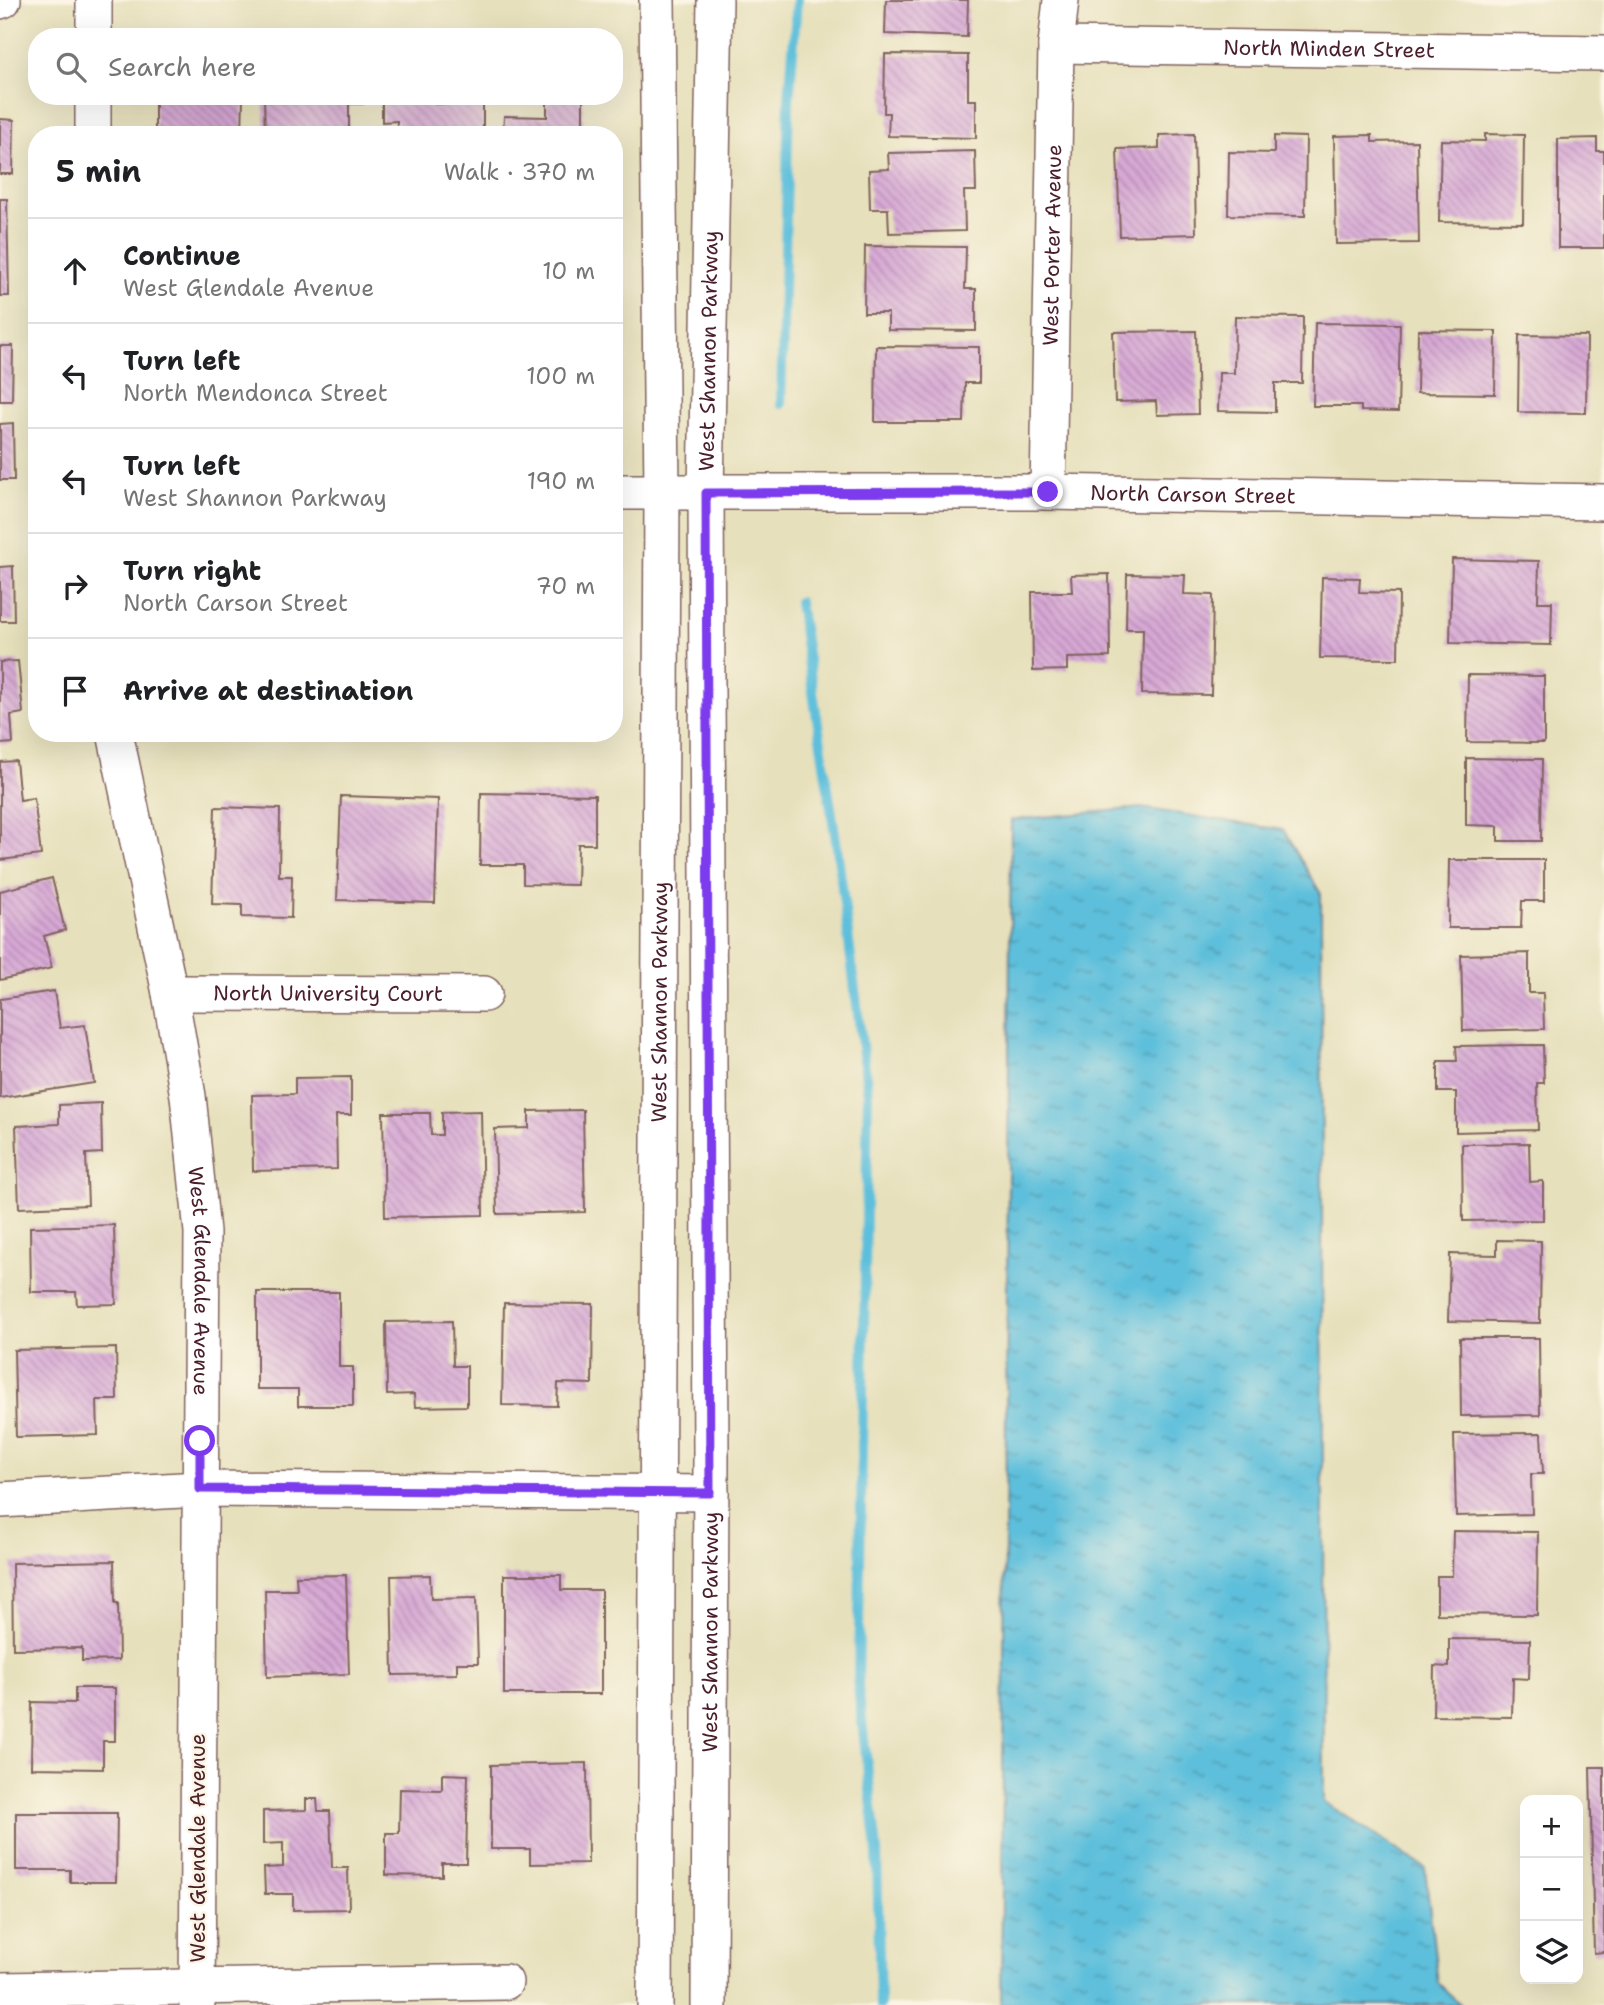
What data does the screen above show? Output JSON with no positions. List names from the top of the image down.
{
  "streets": {
    "street": [
      "North Minden Street",
      "West Porter Avenue",
      "West Shannon Parkway",
      "North Carson Street",
      "North University Court",
      "West Glendale Avenue"
    ]
  },
  "crossings": [
    ["North Minden Street", "West Porter Avenue"],
    ["West Porter Avenue", "North Carson Street"],
    ["West Shannon Parkway", "North Carson Street"],
    ["North University Court", "West Glendale Avenue"]
  ],
  "page": {
    "search": "Search here",
    "heading": ["5 min", "Walk · 370 m"],
    "list": [
      ["Continue", "West Glendale Avenue", "10 m"],
      ["Turn left", "North Mendonca Street", "100 m"],
      ["Turn left", "West Shannon Parkway", "190 m"],
      ["Turn right", "North Carson Street", "70 m"],
      "Arrive at destination"
    ],
    "map_buttons": ["+", "−"]
  }
}
